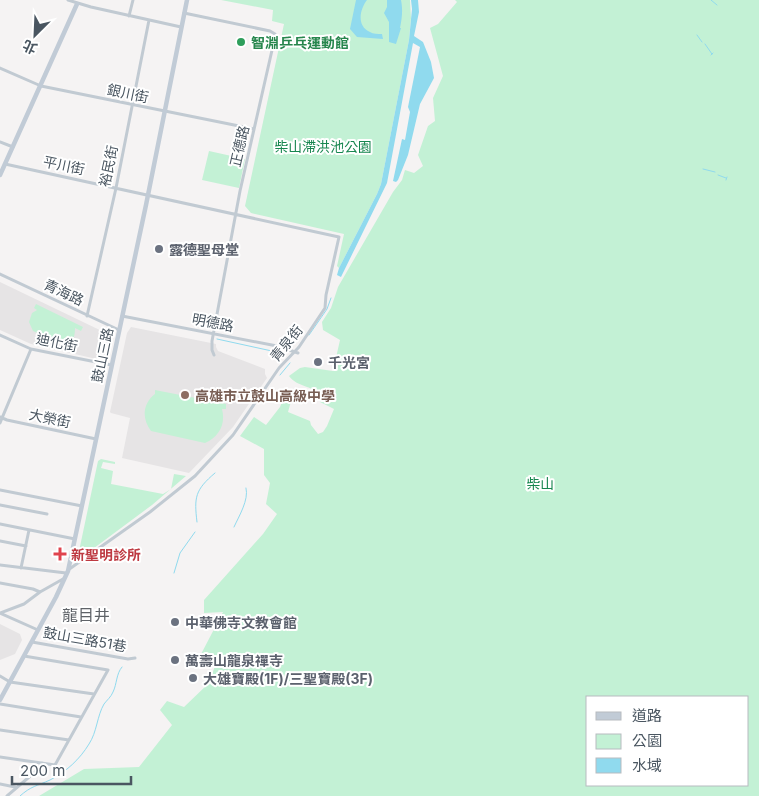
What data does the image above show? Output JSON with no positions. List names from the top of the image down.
{
  "streets": {
    "street": [
      "銀川街",
      "正德路",
      "平川街",
      "裕民街",
      "青海路",
      "明德路",
      "迪化街",
      "青泉街",
      "鼓山三路",
      "大榮街",
      "鼓山三路51巷"
    ]
  },
  "crossings": [
    ["銀川街", "正德路"],
    ["銀川街", "裕民街"],
    ["銀川街", "鼓山三路"],
    ["正德路", "明德路"],
    ["正德路", "青泉街"],
    ["正德路", "鼓山三路"],
    ["平川街", "裕民街"],
    ["平川街", "青泉街"],
    ["平川街", "鼓山三路"],
    ["裕民街", "青海路"],
    ["青海路", "鼓山三路"],
    ["明德路", "青泉街"],
    ["明德路", "鼓山三路"],
    ["迪化街", "鼓山三路"],
    ["青泉街", "鼓山三路"],
    ["鼓山三路", "大榮街"],
    ["鼓山三路", "鼓山三路51巷"]
  ],
  "districts": ["龍目井"],
  "parks": ["柴山滯洪池公園", "柴山"],
  "places": {
    "other": [
      "智淵乒乓運動館",
      "露德聖母堂",
      "千光宮",
      "高雄市立鼓山高級中學",
      "中華佛寺文教會館",
      "萬壽山龍泉禪寺",
      "大雄寶殿(1F)/三聖寶殿(3F)"
    ],
    "health": ["新聖明診所"]
  },
  "legend": ["道路", "公園", "水域"],
  "scale_bar": "200 m",
  "north": "bottom left"
}
